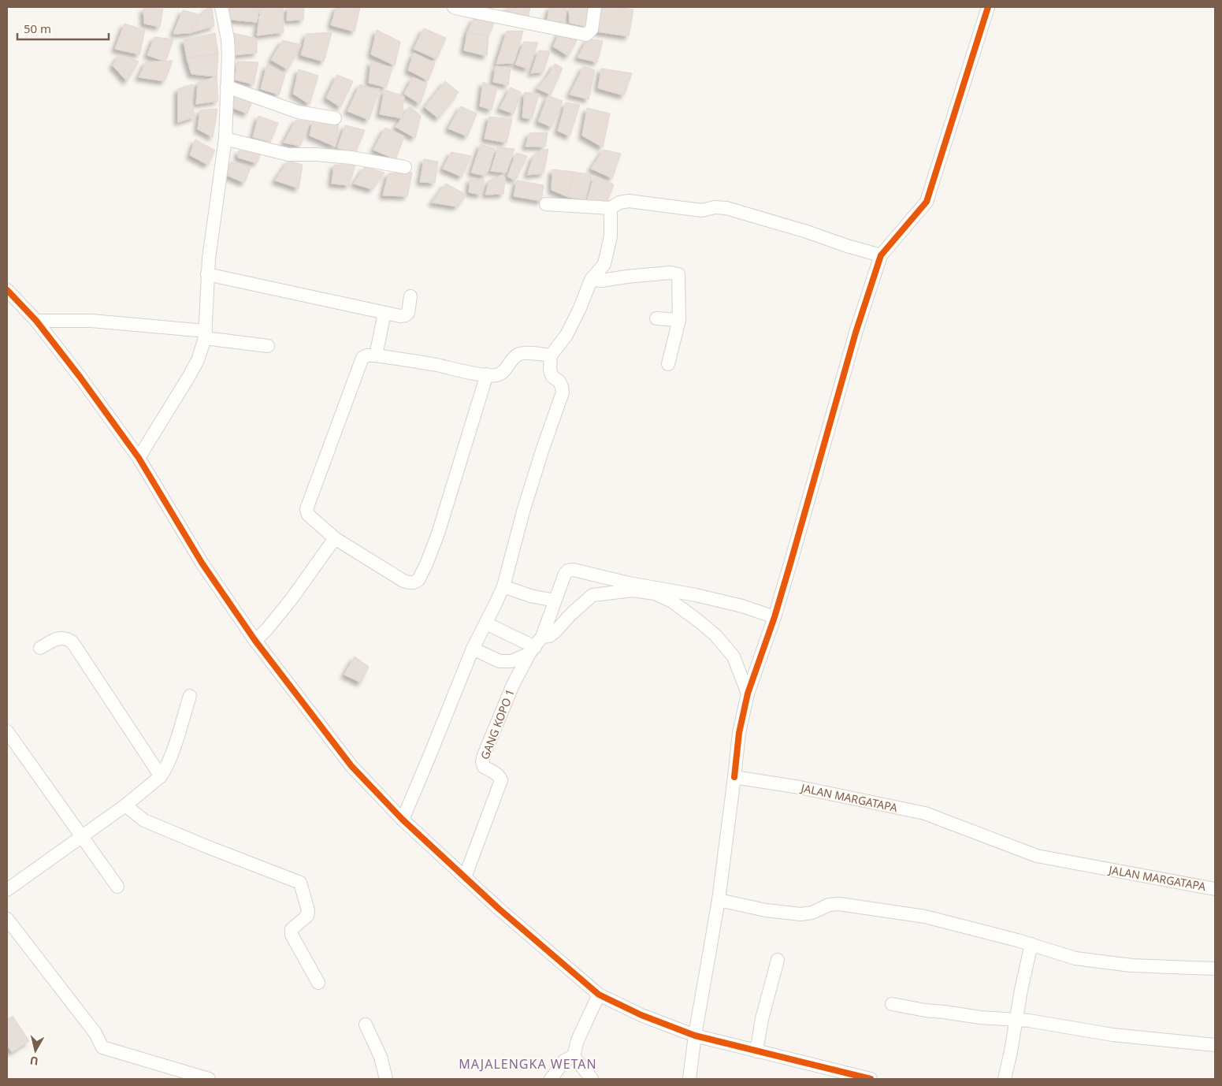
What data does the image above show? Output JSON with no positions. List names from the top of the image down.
{
  "streets": {
    "street": ["GANG KOPO 1", "JALAN MARGATAPA"]
  },
  "districts": ["MAJALENGKA WETAN"],
  "scale_bar": "50 m",
  "north": "bottom"
}
